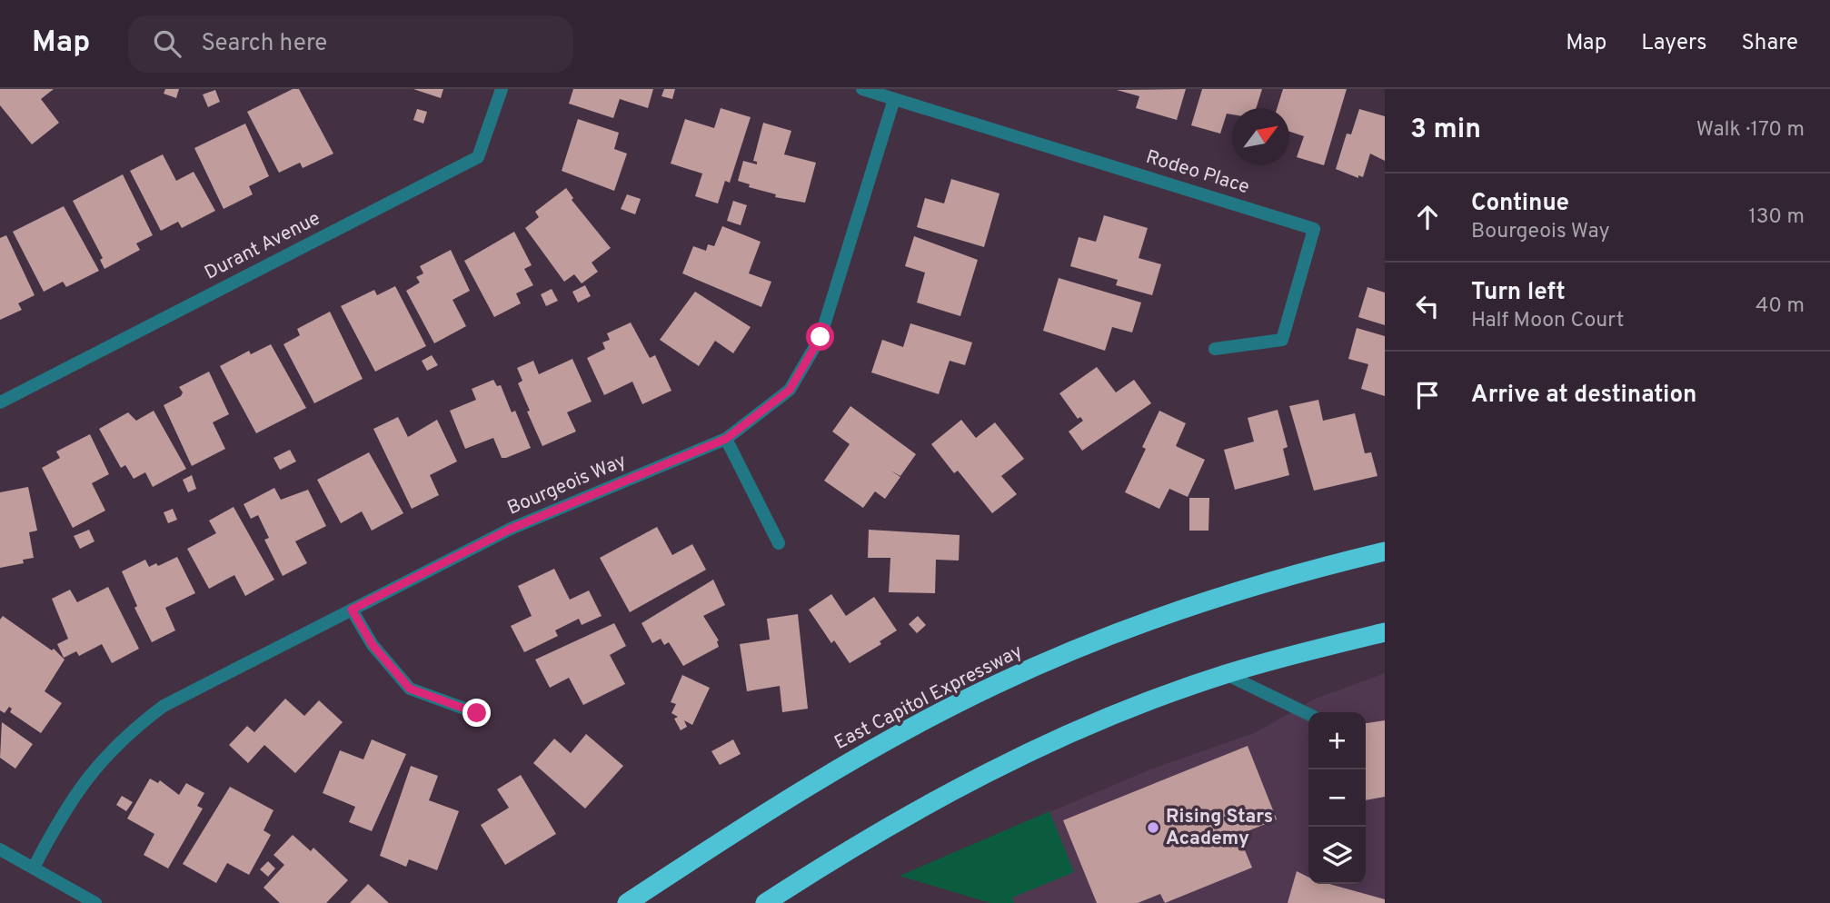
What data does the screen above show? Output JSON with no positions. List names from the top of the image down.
{
  "streets": {
    "highway": ["East Capitol Expressway"],
    "street": ["Rodeo Place", "Durant Avenue", "Bourgeois Way"]
  },
  "crossings": [
    ["Rodeo Place", "Bourgeois Way"]
  ],
  "places": ["Rising Stars Academy"],
  "north": "top right",
  "page": {
    "header": "Map",
    "search": "Search here",
    "nav": ["Map", "Layers", "Share"],
    "heading": ["3 min", "Walk · 170 m"],
    "list": [
      ["Continue", "Bourgeois Way", "130 m"],
      ["Turn left", "Half Moon Court", "40 m"],
      "Arrive at destination"
    ],
    "map_buttons": ["+", "−"]
  }
}
